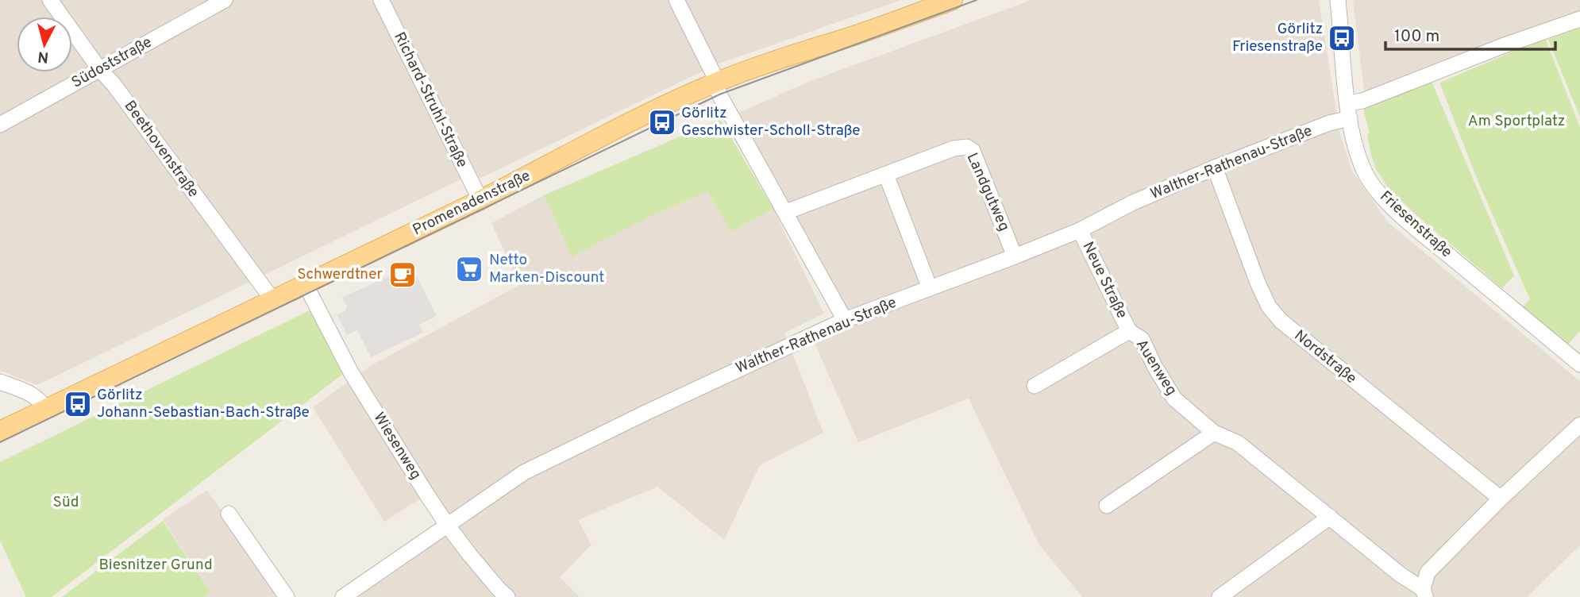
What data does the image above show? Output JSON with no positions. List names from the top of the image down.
{
  "streets": {
    "main road": ["Promenadenstraße"],
    "street": [
      "Südoststraße",
      "Richard-Struhl-Straße",
      "Beethovenstraße",
      "Walther-Rathenau-Straße",
      "Landgutweg",
      "Friesenstraße",
      "Neue Straße",
      "Nordstraße",
      "Auenweg",
      "Wiesenweg"
    ]
  },
  "crossings": [
    ["Südoststraße", "Beethovenstraße"],
    ["Richard-Struhl-Straße", "Promenadenstraße"],
    ["Beethovenstraße", "Promenadenstraße"],
    ["Walther-Rathenau-Straße", "Landgutweg"],
    ["Walther-Rathenau-Straße", "Friesenstraße"],
    ["Walther-Rathenau-Straße", "Neue Straße"],
    ["Walther-Rathenau-Straße", "Nordstraße"],
    ["Walther-Rathenau-Straße", "Wiesenweg"],
    ["Promenadenstraße", "Wiesenweg"],
    ["Neue Straße", "Auenweg"],
    ["Nordstraße", "Auenweg"]
  ],
  "parks": ["Am Sportplatz", "Süd", "Biesnitzer Grund"],
  "places": {
    "bus stop": ["Görlitz Friesenstraße", "Görlitz Geschwister-Scholl-Straße", "Görlitz Johann-Sebastian-Bach-Straße"],
    "supermarket": ["Netto Marken-Discount"],
    "cafe": ["Schwerdtner"]
  },
  "scale_bar": "100 m",
  "north": "bottom"
}
